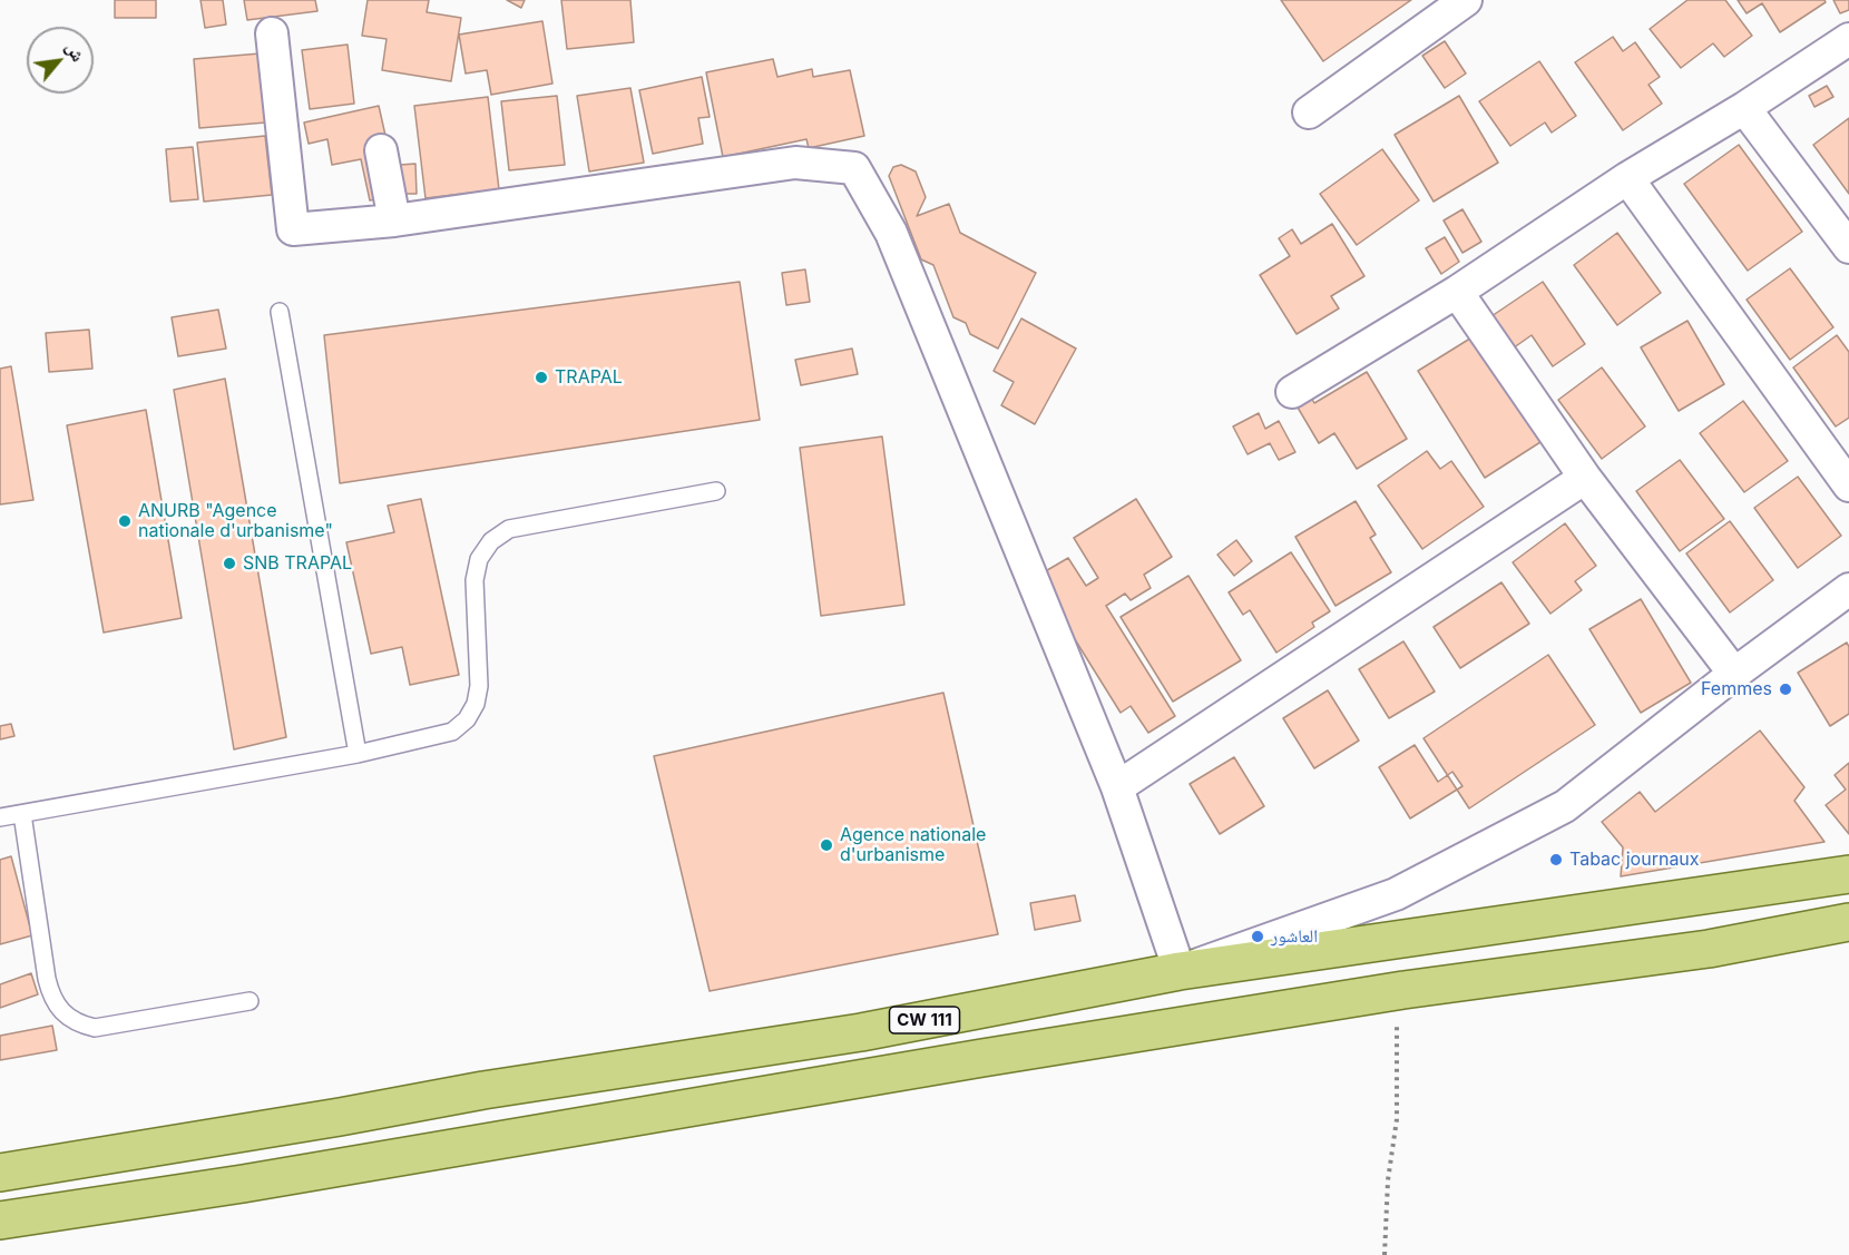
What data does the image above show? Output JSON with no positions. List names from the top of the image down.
{
  "streets": {
    "main road": ["CW 111"]
  },
  "places": [
    "TRAPAL",
    "ANURB \"Agence nationale d'urbanisme\"",
    "SNB TRAPAL",
    "Femmes",
    "Agence nationale d'urbanisme",
    "Tabac journaux",
    "العاشور"
  ],
  "north": "top right"
}
